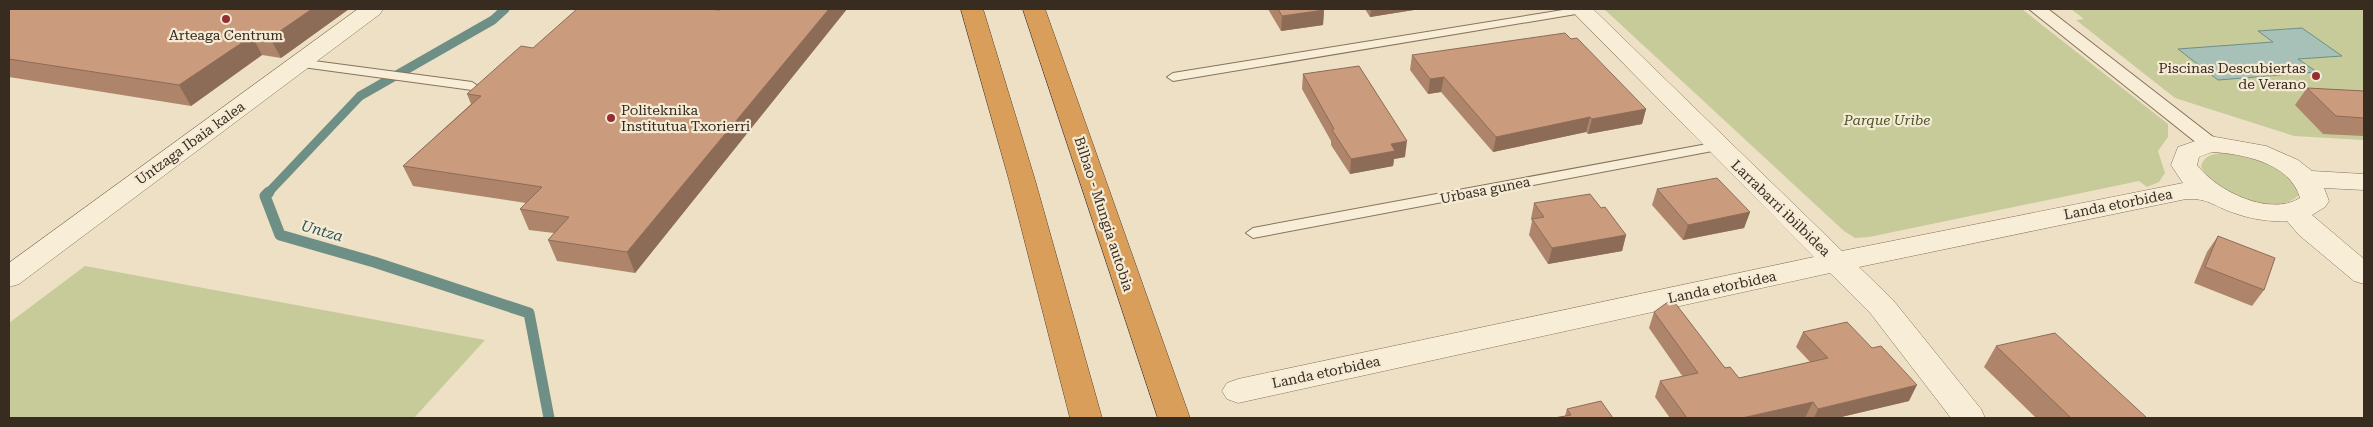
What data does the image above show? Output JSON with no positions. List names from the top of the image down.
{
  "streets": {
    "highway": ["Bilbao - Mungia autobia"],
    "street": ["Untzaga Ibaia kalea", "Landa etorbidea", "Larrabarri ibilbidea"],
    "lane": ["Urbasa gunea"]
  },
  "crossings": [
    ["Urbasa gunea", "Larrabarri ibilbidea"],
    ["Landa etorbidea", "Larrabarri ibilbidea"]
  ],
  "water": ["Untza"],
  "parks": ["Parque Uribe"],
  "places": ["Arteaga Centrum", "Piscinas Descubiertas de Verano", "Politeknika Institutua Txorierri"]
}
